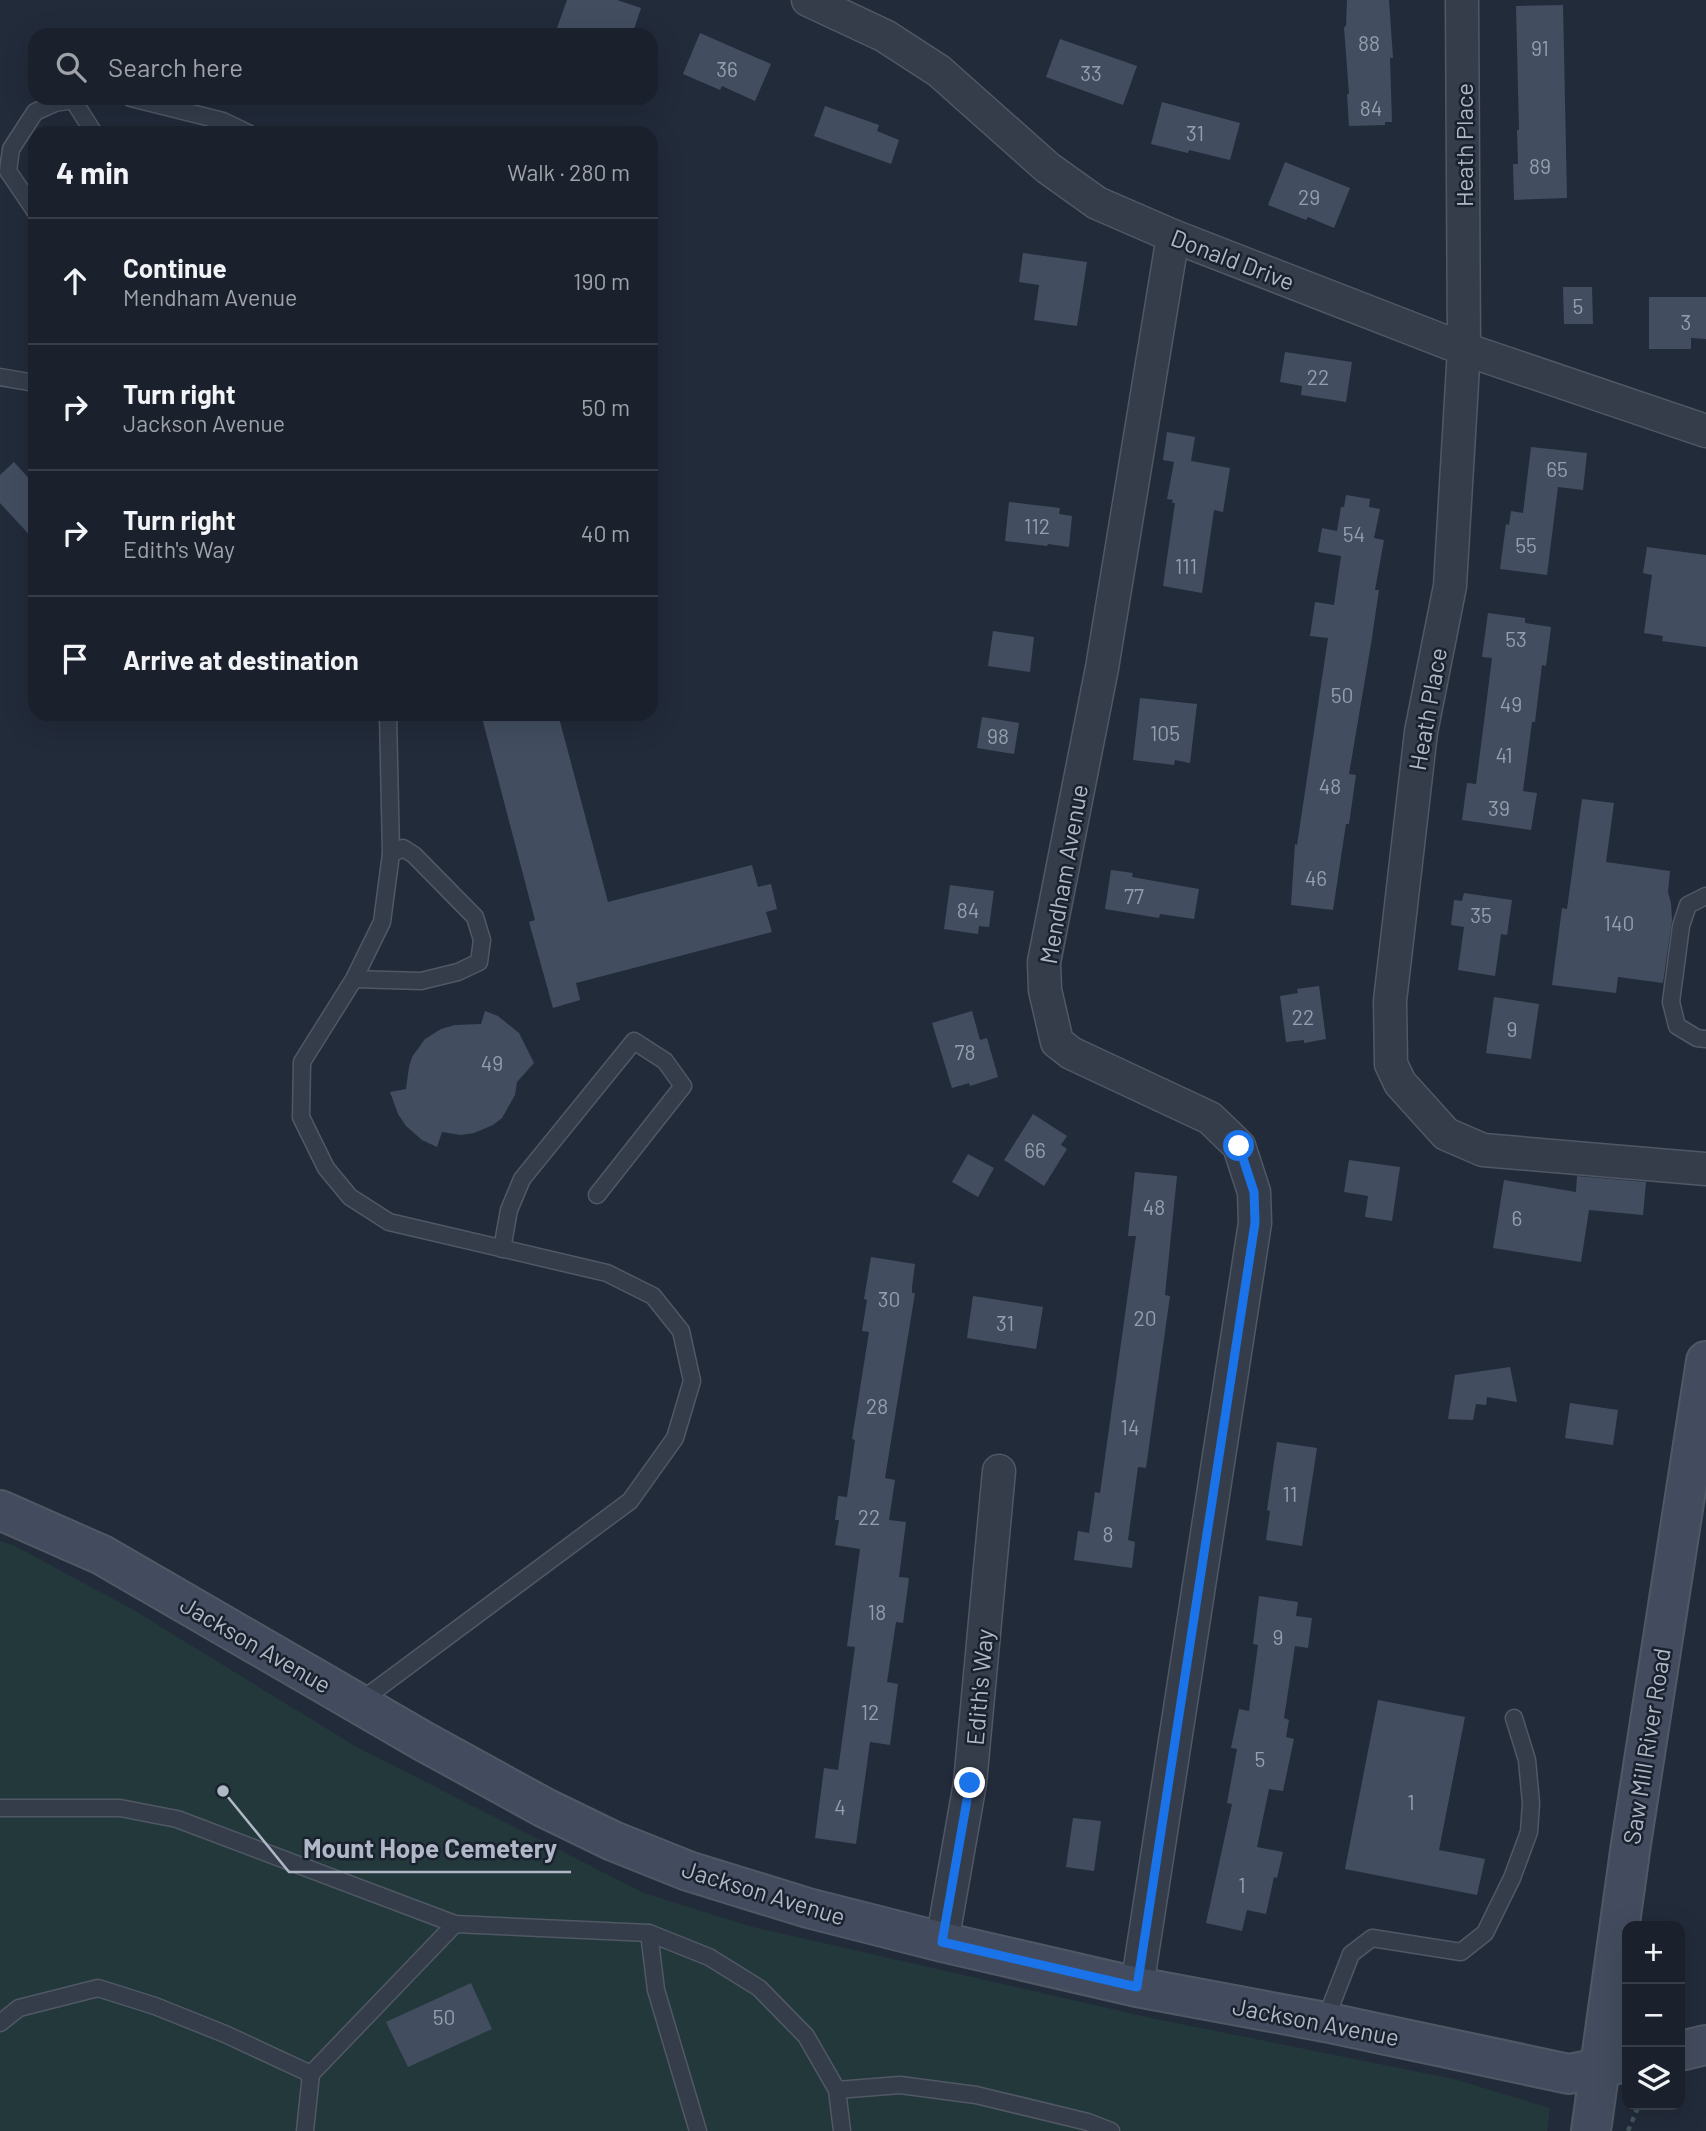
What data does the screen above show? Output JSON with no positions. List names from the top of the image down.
{
  "streets": {
    "main road": ["Jackson Avenue", "Saw Mill River Road"],
    "street": [
      "Heath Place",
      "Donald Drive",
      "Mendham Avenue",
      "Edith's Way"
    ]
  },
  "crossings": [
    ["Heath Place", "Donald Drive"],
    ["Donald Drive", "Mendham Avenue"],
    ["Mendham Avenue", "Jackson Avenue"],
    ["Jackson Avenue", "Edith's Way"],
    ["Jackson Avenue", "Saw Mill River Road"]
  ],
  "places": ["Mount Hope Cemetery"],
  "house_numbers": [
    "88",
    "91",
    "36",
    "33",
    "84",
    "31",
    "89",
    "29",
    "5",
    "3",
    "22",
    "65",
    "112",
    "54",
    "55",
    "111",
    "53",
    "50",
    "49",
    "105",
    "98",
    "41",
    "48",
    "39",
    "46",
    "77",
    "84",
    "35",
    "140",
    "22",
    "9",
    "78",
    "49",
    "66",
    "48",
    "6",
    "30",
    "20",
    "31",
    "28",
    "14",
    "11",
    "22",
    "8",
    "18",
    "9",
    "12",
    "5",
    "1",
    "4",
    "1",
    "50"
  ],
  "page": {
    "search": "Search here",
    "heading": ["4 min", "Walk · 280 m"],
    "list": [
      ["Continue", "Mendham Avenue", "190 m"],
      ["Turn right", "Jackson Avenue", "50 m"],
      ["Turn right", "Edith's Way", "40 m"],
      "Arrive at destination"
    ],
    "map_buttons": ["+", "−"]
  }
}
